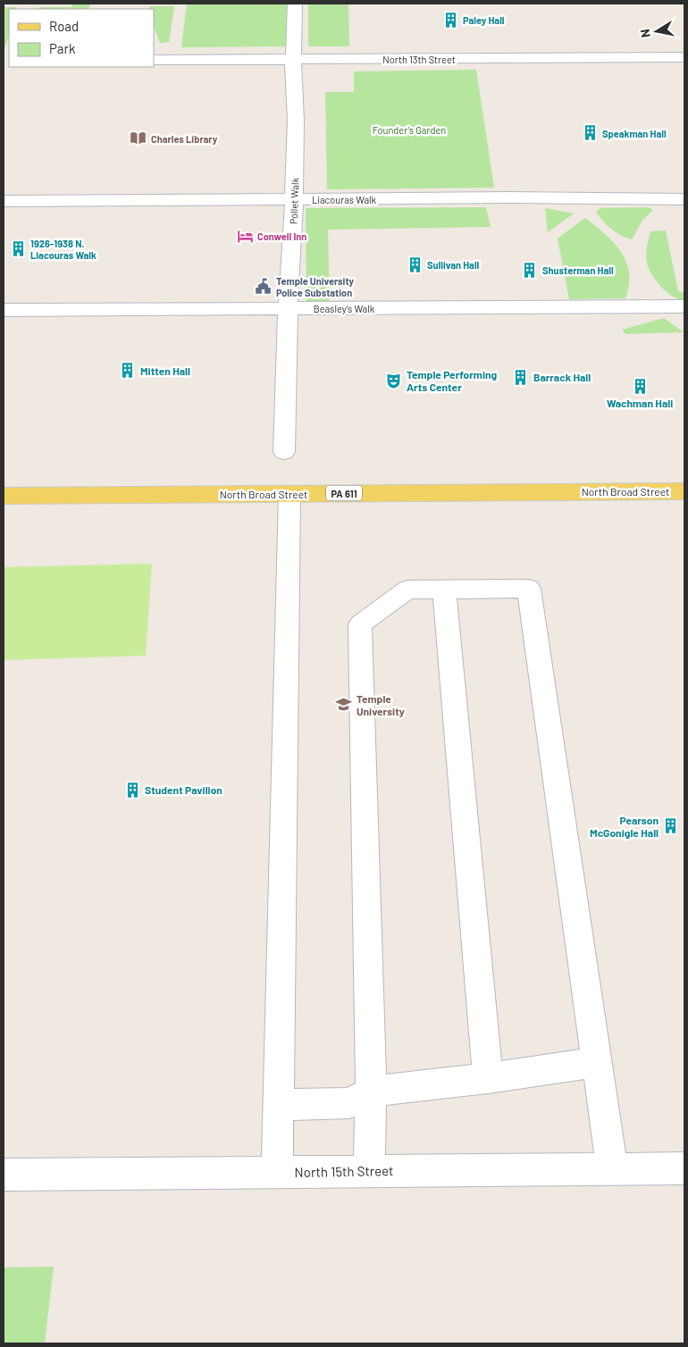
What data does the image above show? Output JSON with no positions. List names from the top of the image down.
{
  "streets": {
    "main road": ["North Broad Street", "PA 611"],
    "street": [
      "North 13th Street",
      "Liacouras Walk",
      "Pollet Walk",
      "Beasley's Walk",
      "North 15th Street"
    ]
  },
  "crossings": [
    ["North 13th Street", "Pollet Walk"],
    ["Liacouras Walk", "Pollet Walk"],
    ["Pollet Walk", "Beasley's Walk"]
  ],
  "parks": ["Founder's Garden"],
  "places": {
    "building": [
      "Paley Hall",
      "Speakman Hall",
      "1926-1938 N. Liacouras Walk",
      "Sullivan Hall",
      "Shusterman Hall",
      "Mitten Hall",
      "Barrack Hall",
      "Wachman Hall",
      "Student Pavilion",
      "Pearson McGonigle Hall"
    ],
    "library": ["Charles Library"],
    "hotel": ["Conwell Inn"],
    "public building": ["Temple University Police Substation"],
    "theatre": ["Temple Performing Arts Center"],
    "school or university": ["Temple University"]
  },
  "legend": ["Road", "Park"],
  "north": "left"
}
